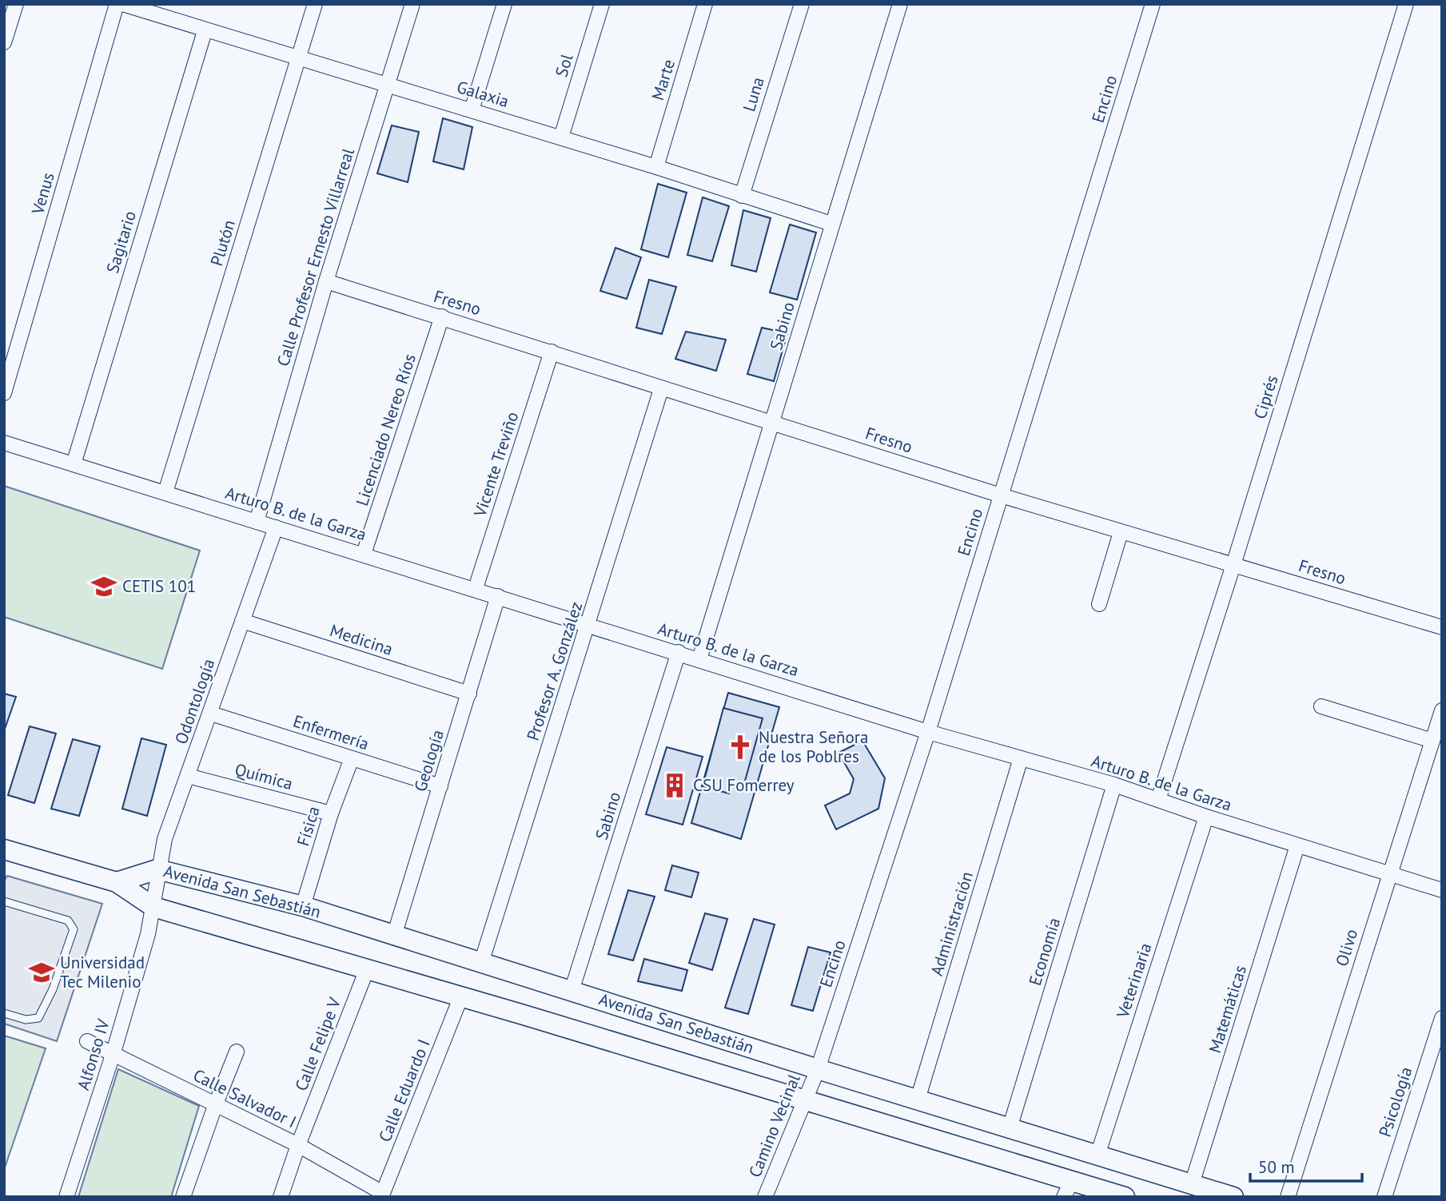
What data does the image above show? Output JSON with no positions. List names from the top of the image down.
{
  "streets": {
    "main road": ["Avenida San Sebastián"],
    "street": [
      "Sol",
      "Marte",
      "Galaxia",
      "Luna",
      "Encino",
      "Venus",
      "Sagitario",
      "Plutón",
      "Calle Profesor Ernesto Villarreal",
      "Fresno",
      "Sabino",
      "Ciprés",
      "Licenciado Nereo Ríos",
      "Vicente Treviño",
      "Arturo B. de la Garza",
      "Medicina",
      "Profesor A. González",
      "Odontología",
      "Enfermería",
      "Geología",
      "Química",
      "Física",
      "Administración",
      "Olivo",
      "Economía",
      "Veterinaria",
      "Matemáticas",
      "Calle Felipe V",
      "Alfonso IV",
      "Calle Eduardo I",
      "Calle Salvador I",
      "Psicología",
      "Camino Vecinal"
    ]
  },
  "crossings": [
    ["Sol", "Galaxia"],
    ["Marte", "Galaxia"],
    ["Galaxia", "Luna"],
    ["Galaxia", "Sagitario"],
    ["Galaxia", "Plutón"],
    ["Galaxia", "Calle Profesor Ernesto Villarreal"],
    ["Galaxia", "Sabino"],
    ["Encino", "Fresno"],
    ["Encino", "Arturo B. de la Garza"],
    ["Encino", "Avenida San Sebastián"],
    ["Encino", "Camino Vecinal"],
    ["Sagitario", "Arturo B. de la Garza"],
    ["Plutón", "Arturo B. de la Garza"],
    ["Calle Profesor Ernesto Villarreal", "Fresno"],
    ["Calle Profesor Ernesto Villarreal", "Arturo B. de la Garza"],
    ["Fresno", "Sabino"],
    ["Fresno", "Ciprés"],
    ["Fresno", "Licenciado Nereo Ríos"],
    ["Fresno", "Vicente Treviño"],
    ["Fresno", "Profesor A. González"],
    ["Sabino", "Arturo B. de la Garza"],
    ["Sabino", "Avenida San Sebastián"],
    ["Ciprés", "Arturo B. de la Garza"],
    ["Licenciado Nereo Ríos", "Arturo B. de la Garza"],
    ["Vicente Treviño", "Arturo B. de la Garza"],
    ["Arturo B. de la Garza", "Profesor A. González"],
    ["Arturo B. de la Garza", "Odontología"],
    ["Arturo B. de la Garza", "Geología"],
    ["Arturo B. de la Garza", "Administración"],
    ["Arturo B. de la Garza", "Olivo"],
    ["Arturo B. de la Garza", "Economía"],
    ["Arturo B. de la Garza", "Veterinaria"],
    ["Arturo B. de la Garza", "Matemáticas"],
    ["Medicina", "Odontología"],
    ["Medicina", "Geología"],
    ["Profesor A. González", "Avenida San Sebastián"],
    ["Odontología", "Enfermería"],
    ["Odontología", "Química"],
    ["Odontología", "Avenida San Sebastián"],
    ["Odontología", "Alfonso IV"],
    ["Enfermería", "Geología"],
    ["Enfermería", "Física"],
    ["Geología", "Avenida San Sebastián"],
    ["Química", "Física"],
    ["Física", "Avenida San Sebastián"],
    ["Avenida San Sebastián", "Administración"],
    ["Avenida San Sebastián", "Economía"],
    ["Avenida San Sebastián", "Veterinaria"],
    ["Avenida San Sebastián", "Matemáticas"],
    ["Avenida San Sebastián", "Calle Felipe V"],
    ["Avenida San Sebastián", "Alfonso IV"],
    ["Avenida San Sebastián", "Calle Eduardo I"],
    ["Avenida San Sebastián", "Camino Vecinal"],
    ["Calle Felipe V", "Calle Salvador I"],
    ["Alfonso IV", "Calle Salvador I"],
    ["Calle Eduardo I", "Calle Salvador I"]
  ],
  "places": {
    "school or university": ["CETIS 101", "Universidad Tec Milenio"],
    "church": ["Nuestra Señora de los Poblres"],
    "building": ["CSU Fomerrey"]
  },
  "scale_bar": "50 m"
}
